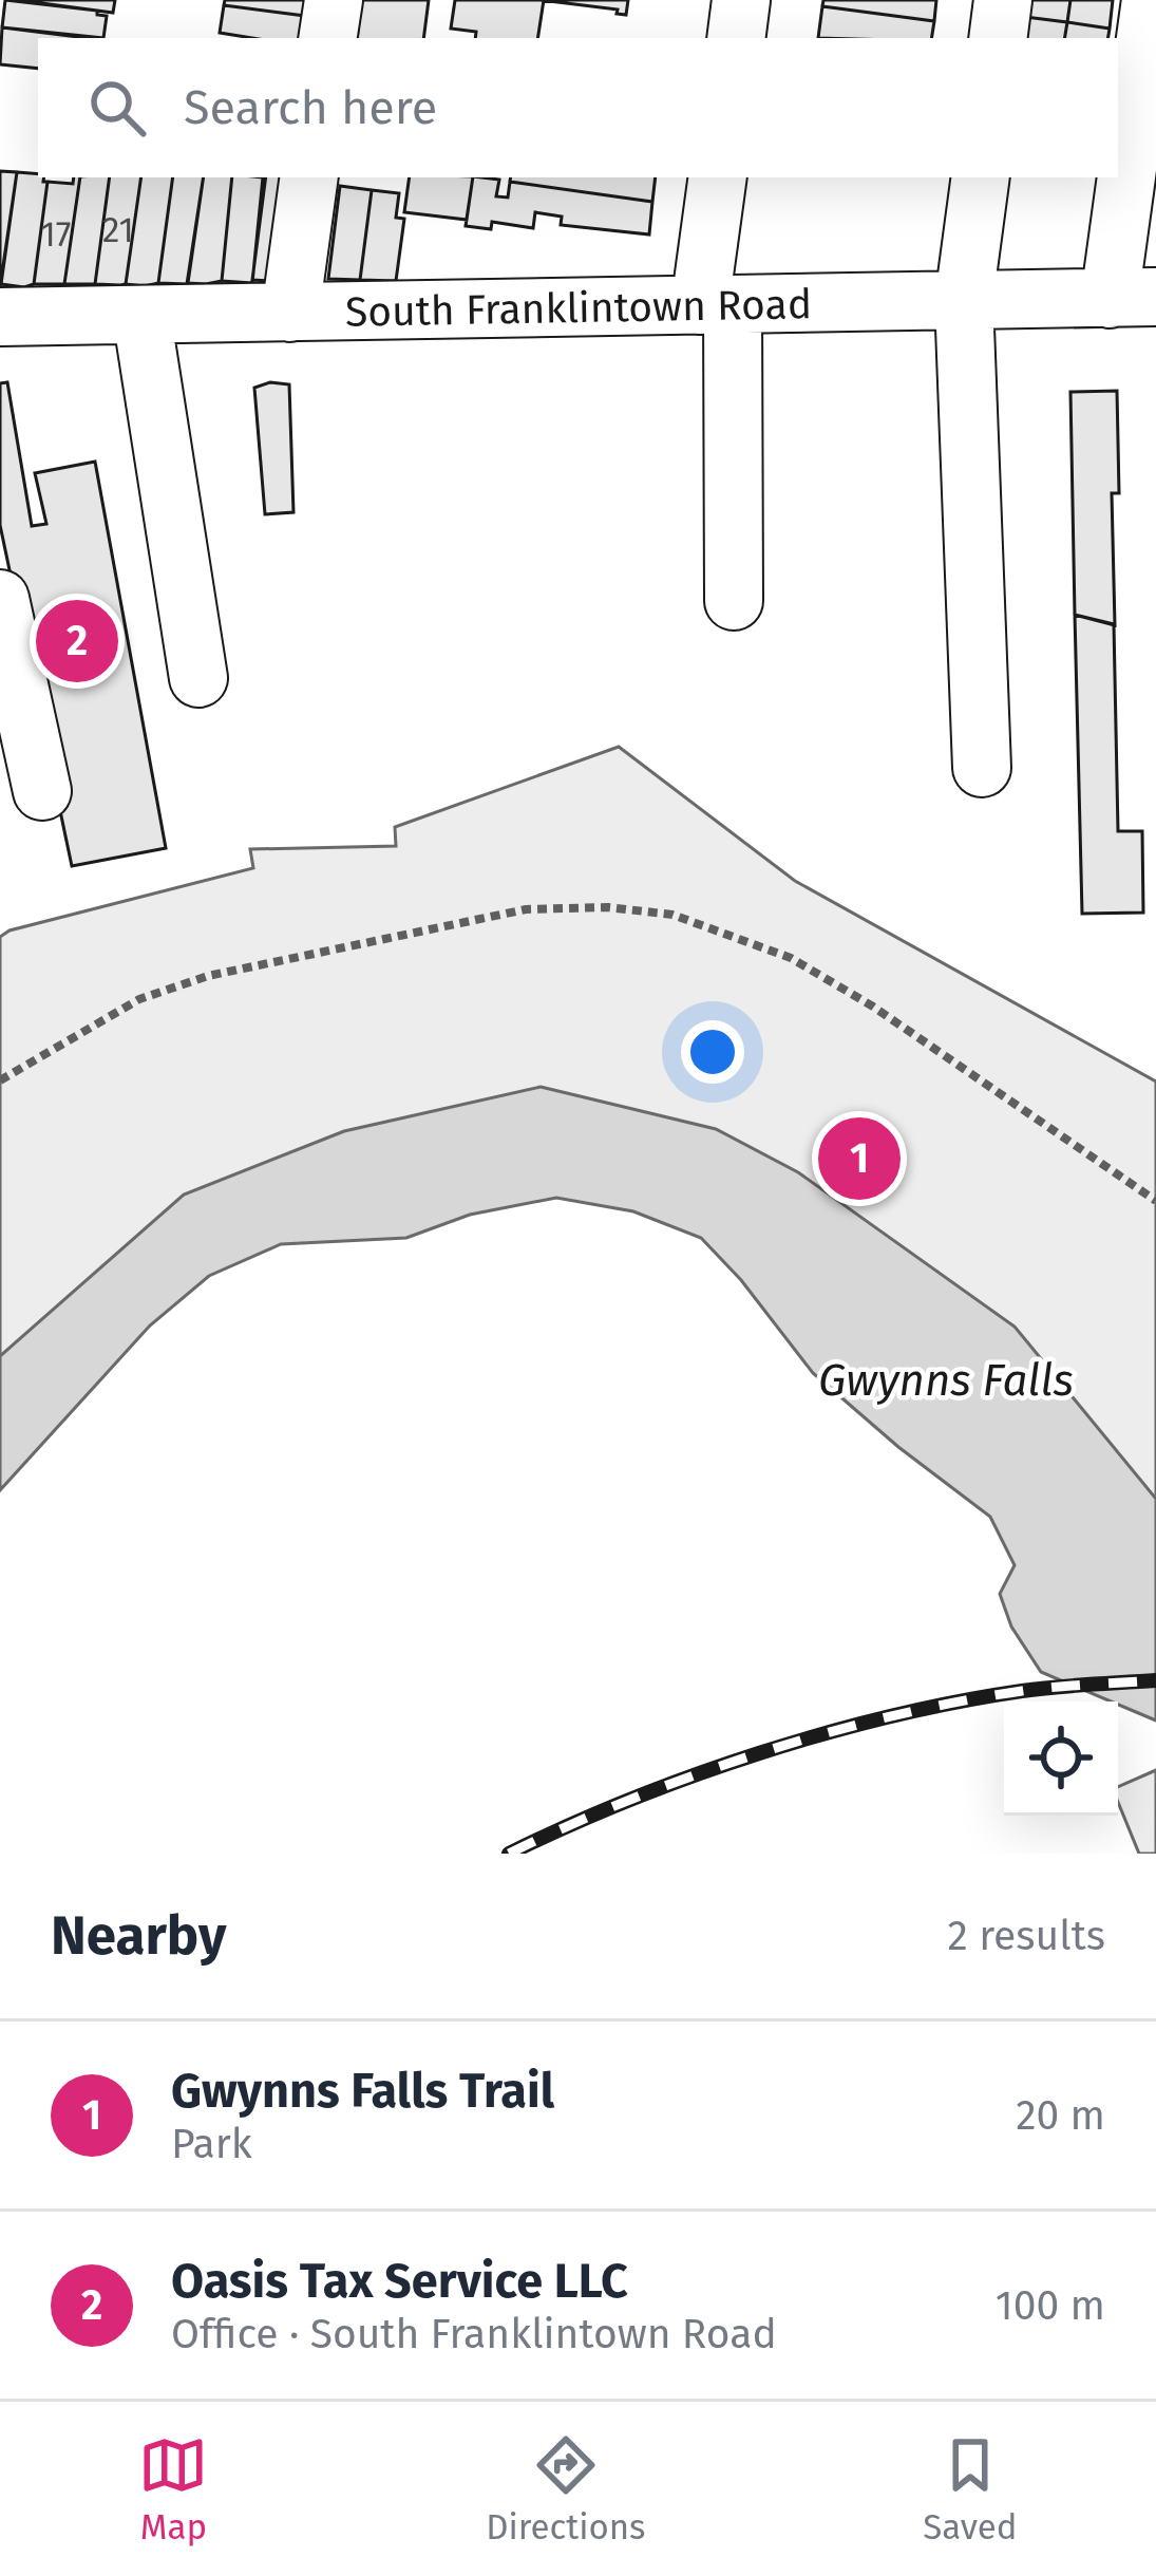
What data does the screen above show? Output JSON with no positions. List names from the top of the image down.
{
  "streets": {
    "street": ["South Franklintown Road"]
  },
  "water": ["Gwynns Falls"],
  "house_numbers": ["21", "17"],
  "page": {
    "search": "Search here",
    "pins": ["2", "1"],
    "heading": ["Nearby", "2 results"],
    "list": [
      {
        "mark": "1",
        "name": "Gwynns Falls Trail",
        "note": "Park",
        "value": "20 m"
      },
      {
        "mark": "2",
        "name": "Oasis Tax Service LLC",
        "note": "Office · South Franklintown Road",
        "value": "100 m"
      }
    ],
    "nav": ["Map", "Directions", "Saved"]
  }
}
